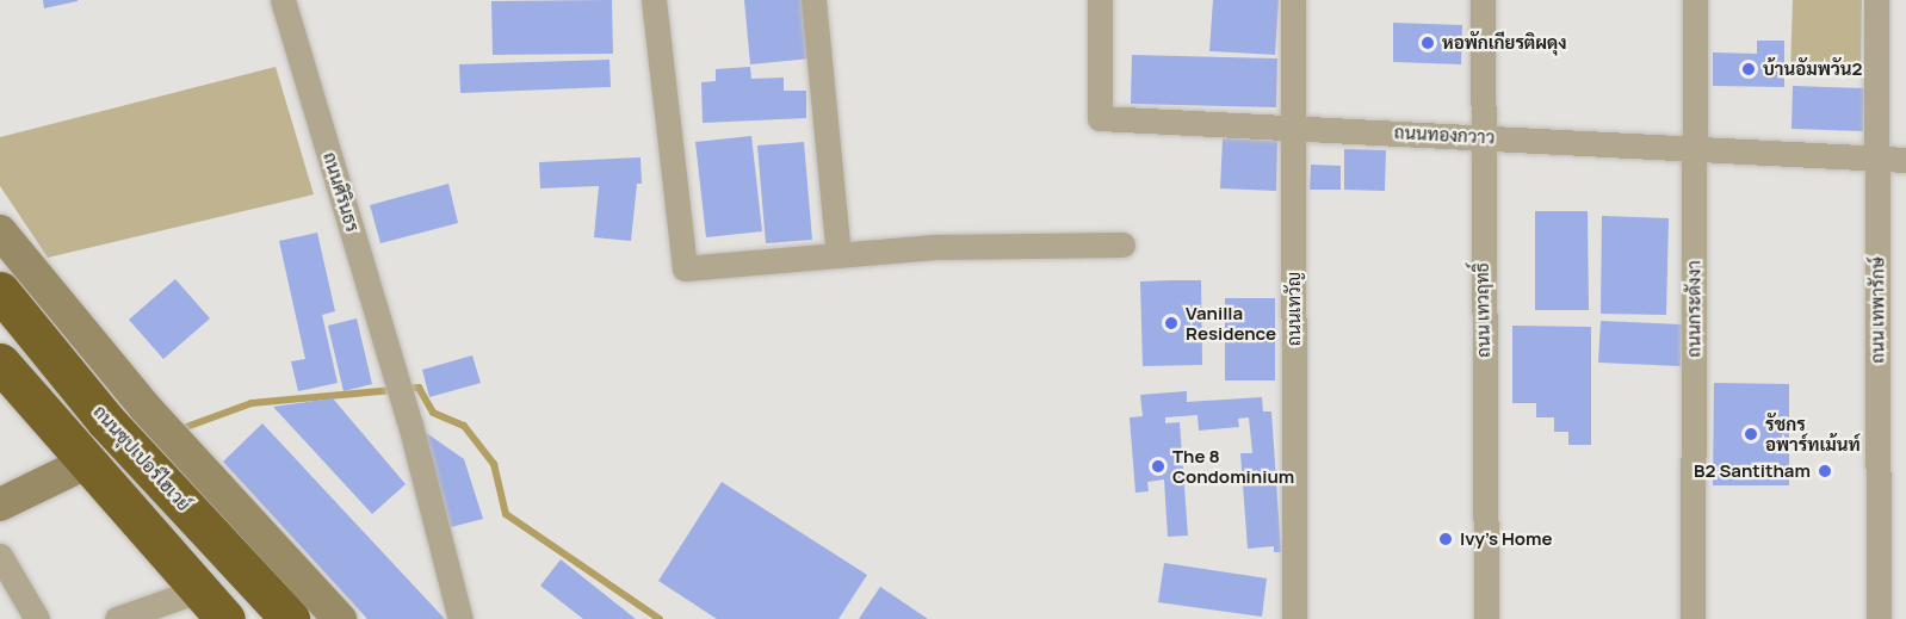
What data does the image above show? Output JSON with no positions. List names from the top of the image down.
{
  "streets": {
    "highway": ["ถนนซุปเปอร์ไฮเวย์"],
    "street": [
      "ถนนทองกวาว",
      "ถนนศิรินธร",
      "ถนนเทวัญ",
      "ถนนกระดังงา",
      "ถนน เทวฤทธิ์",
      "ถนน เทพารักษ์"
    ]
  },
  "crossings": [
    ["ถนนทองกวาว", "ถนนเทวัญ"],
    ["ถนนทองกวาว", "ถนนกระดังงา"],
    ["ถนนทองกวาว", "ถนน เทวฤทธิ์"],
    ["ถนนทองกวาว", "ถนน เทพารักษ์"]
  ],
  "places": [
    "หอพักเกียรติผดุง",
    "บ้านอัมพวัน2",
    "Vanilla Residence",
    "รัชกร อพาร์ทเม้นท์",
    "The 8 Condominium",
    "B2 Santitham",
    "Ivy's Home"
  ]
}
